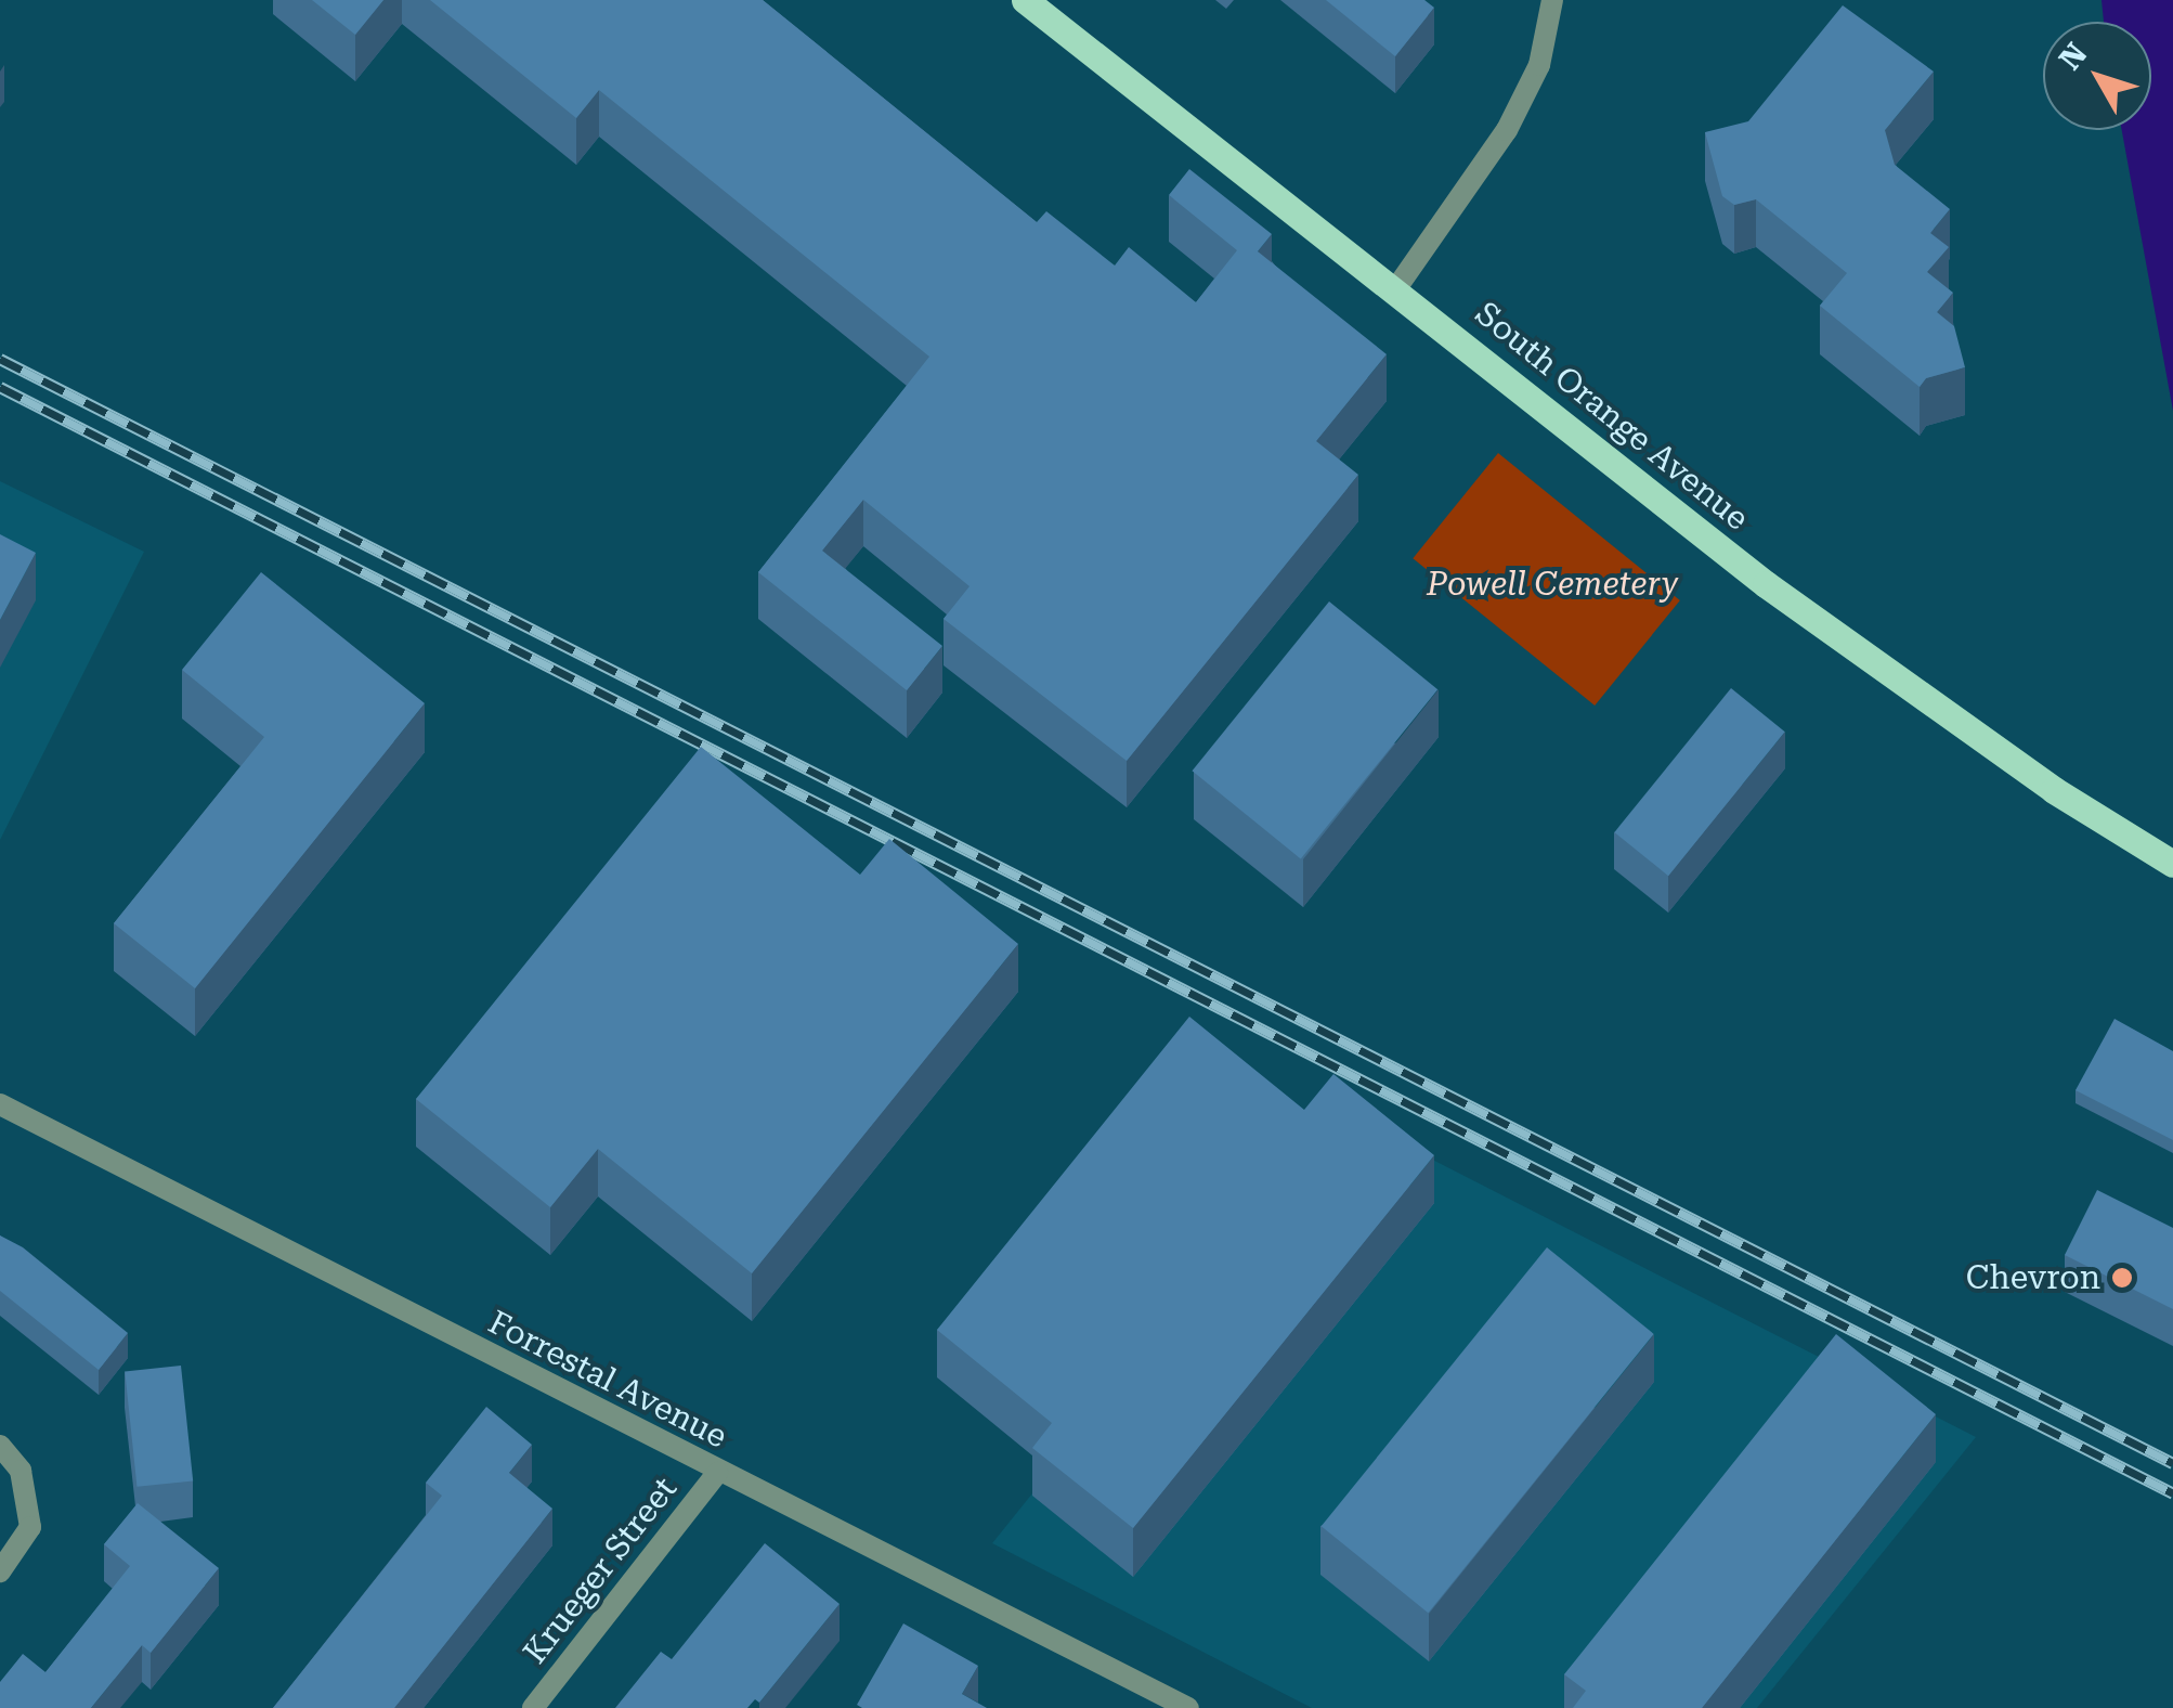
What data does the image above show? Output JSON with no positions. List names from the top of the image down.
{
  "streets": {
    "main road": ["South Orange Avenue"],
    "street": ["Forrestal Avenue", "Krueger Street"]
  },
  "crossings": [
    ["Forrestal Avenue", "Krueger Street"]
  ],
  "parks": ["Powell Cemetery"],
  "places": ["Chevron"],
  "north": "top left"
}
